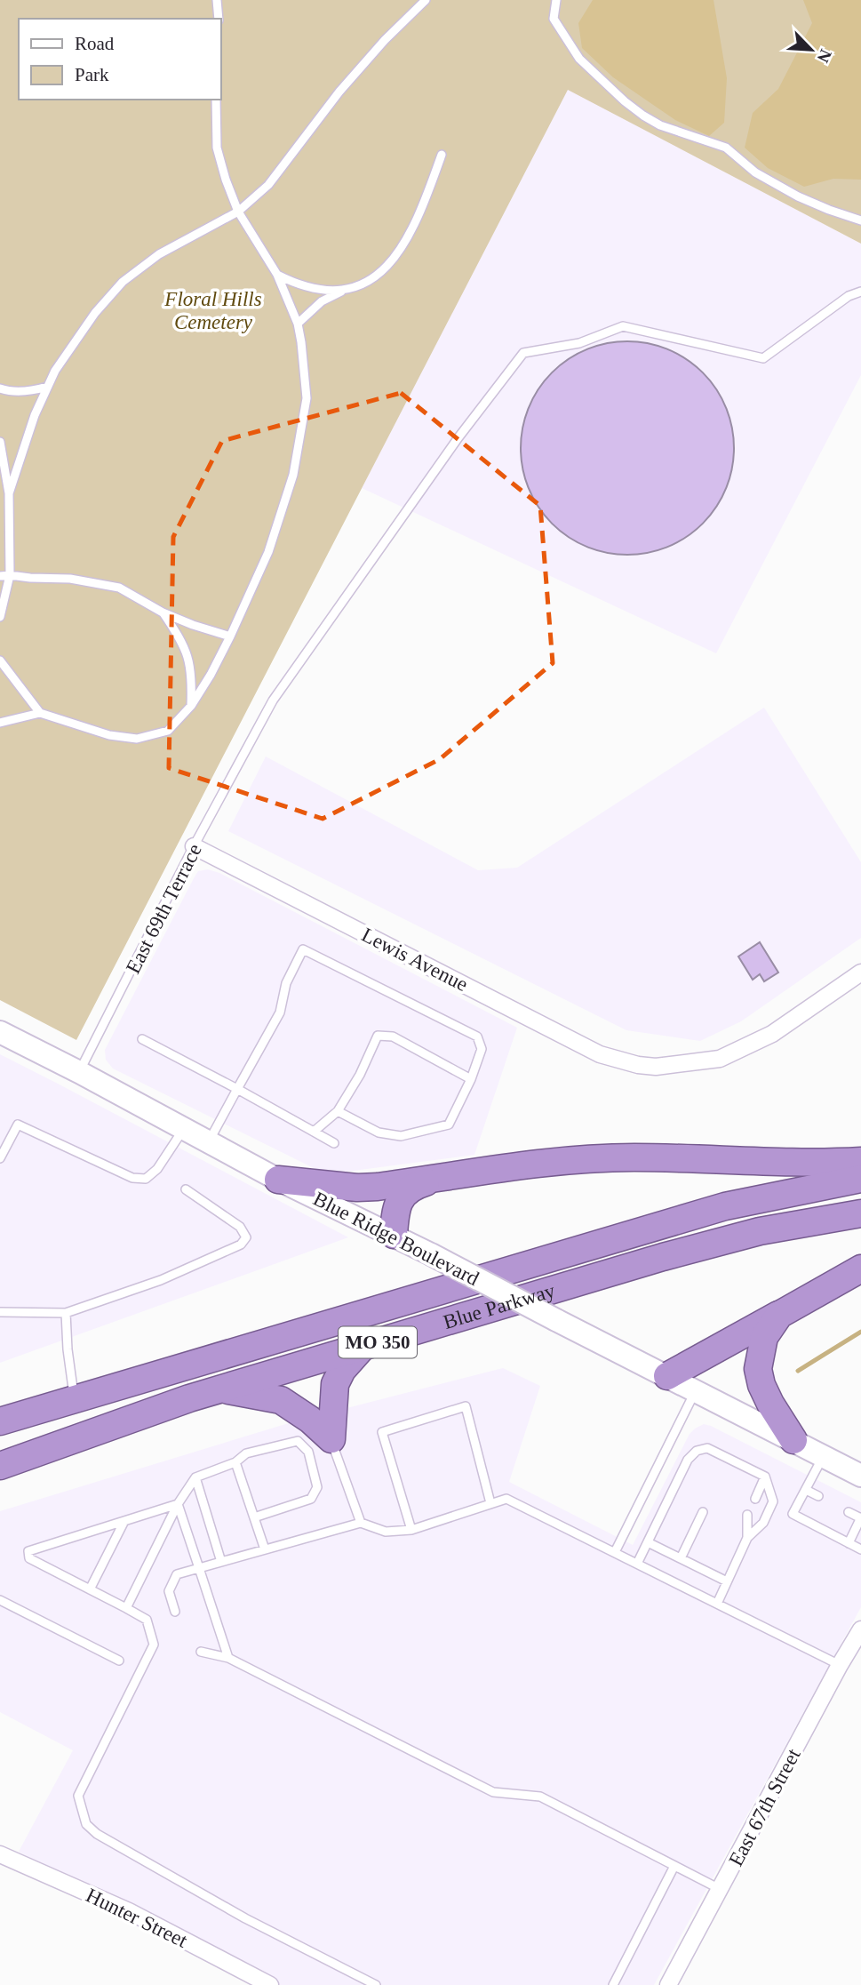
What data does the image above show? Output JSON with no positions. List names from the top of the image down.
{
  "streets": {
    "highway": ["Blue Parkway", "MO 350"],
    "main road": ["Blue Ridge Boulevard"],
    "street": ["Lewis Avenue", "East 67th Street", "Hunter Street"],
    "lane": ["East 69th Terrace"]
  },
  "crossings": [
    ["East 69th Terrace", "Lewis Avenue"],
    ["East 69th Terrace", "Blue Ridge Boulevard"]
  ],
  "parks": ["Floral Hills Cemetery"],
  "legend": ["Road", "Park"],
  "north": "bottom right"
}
